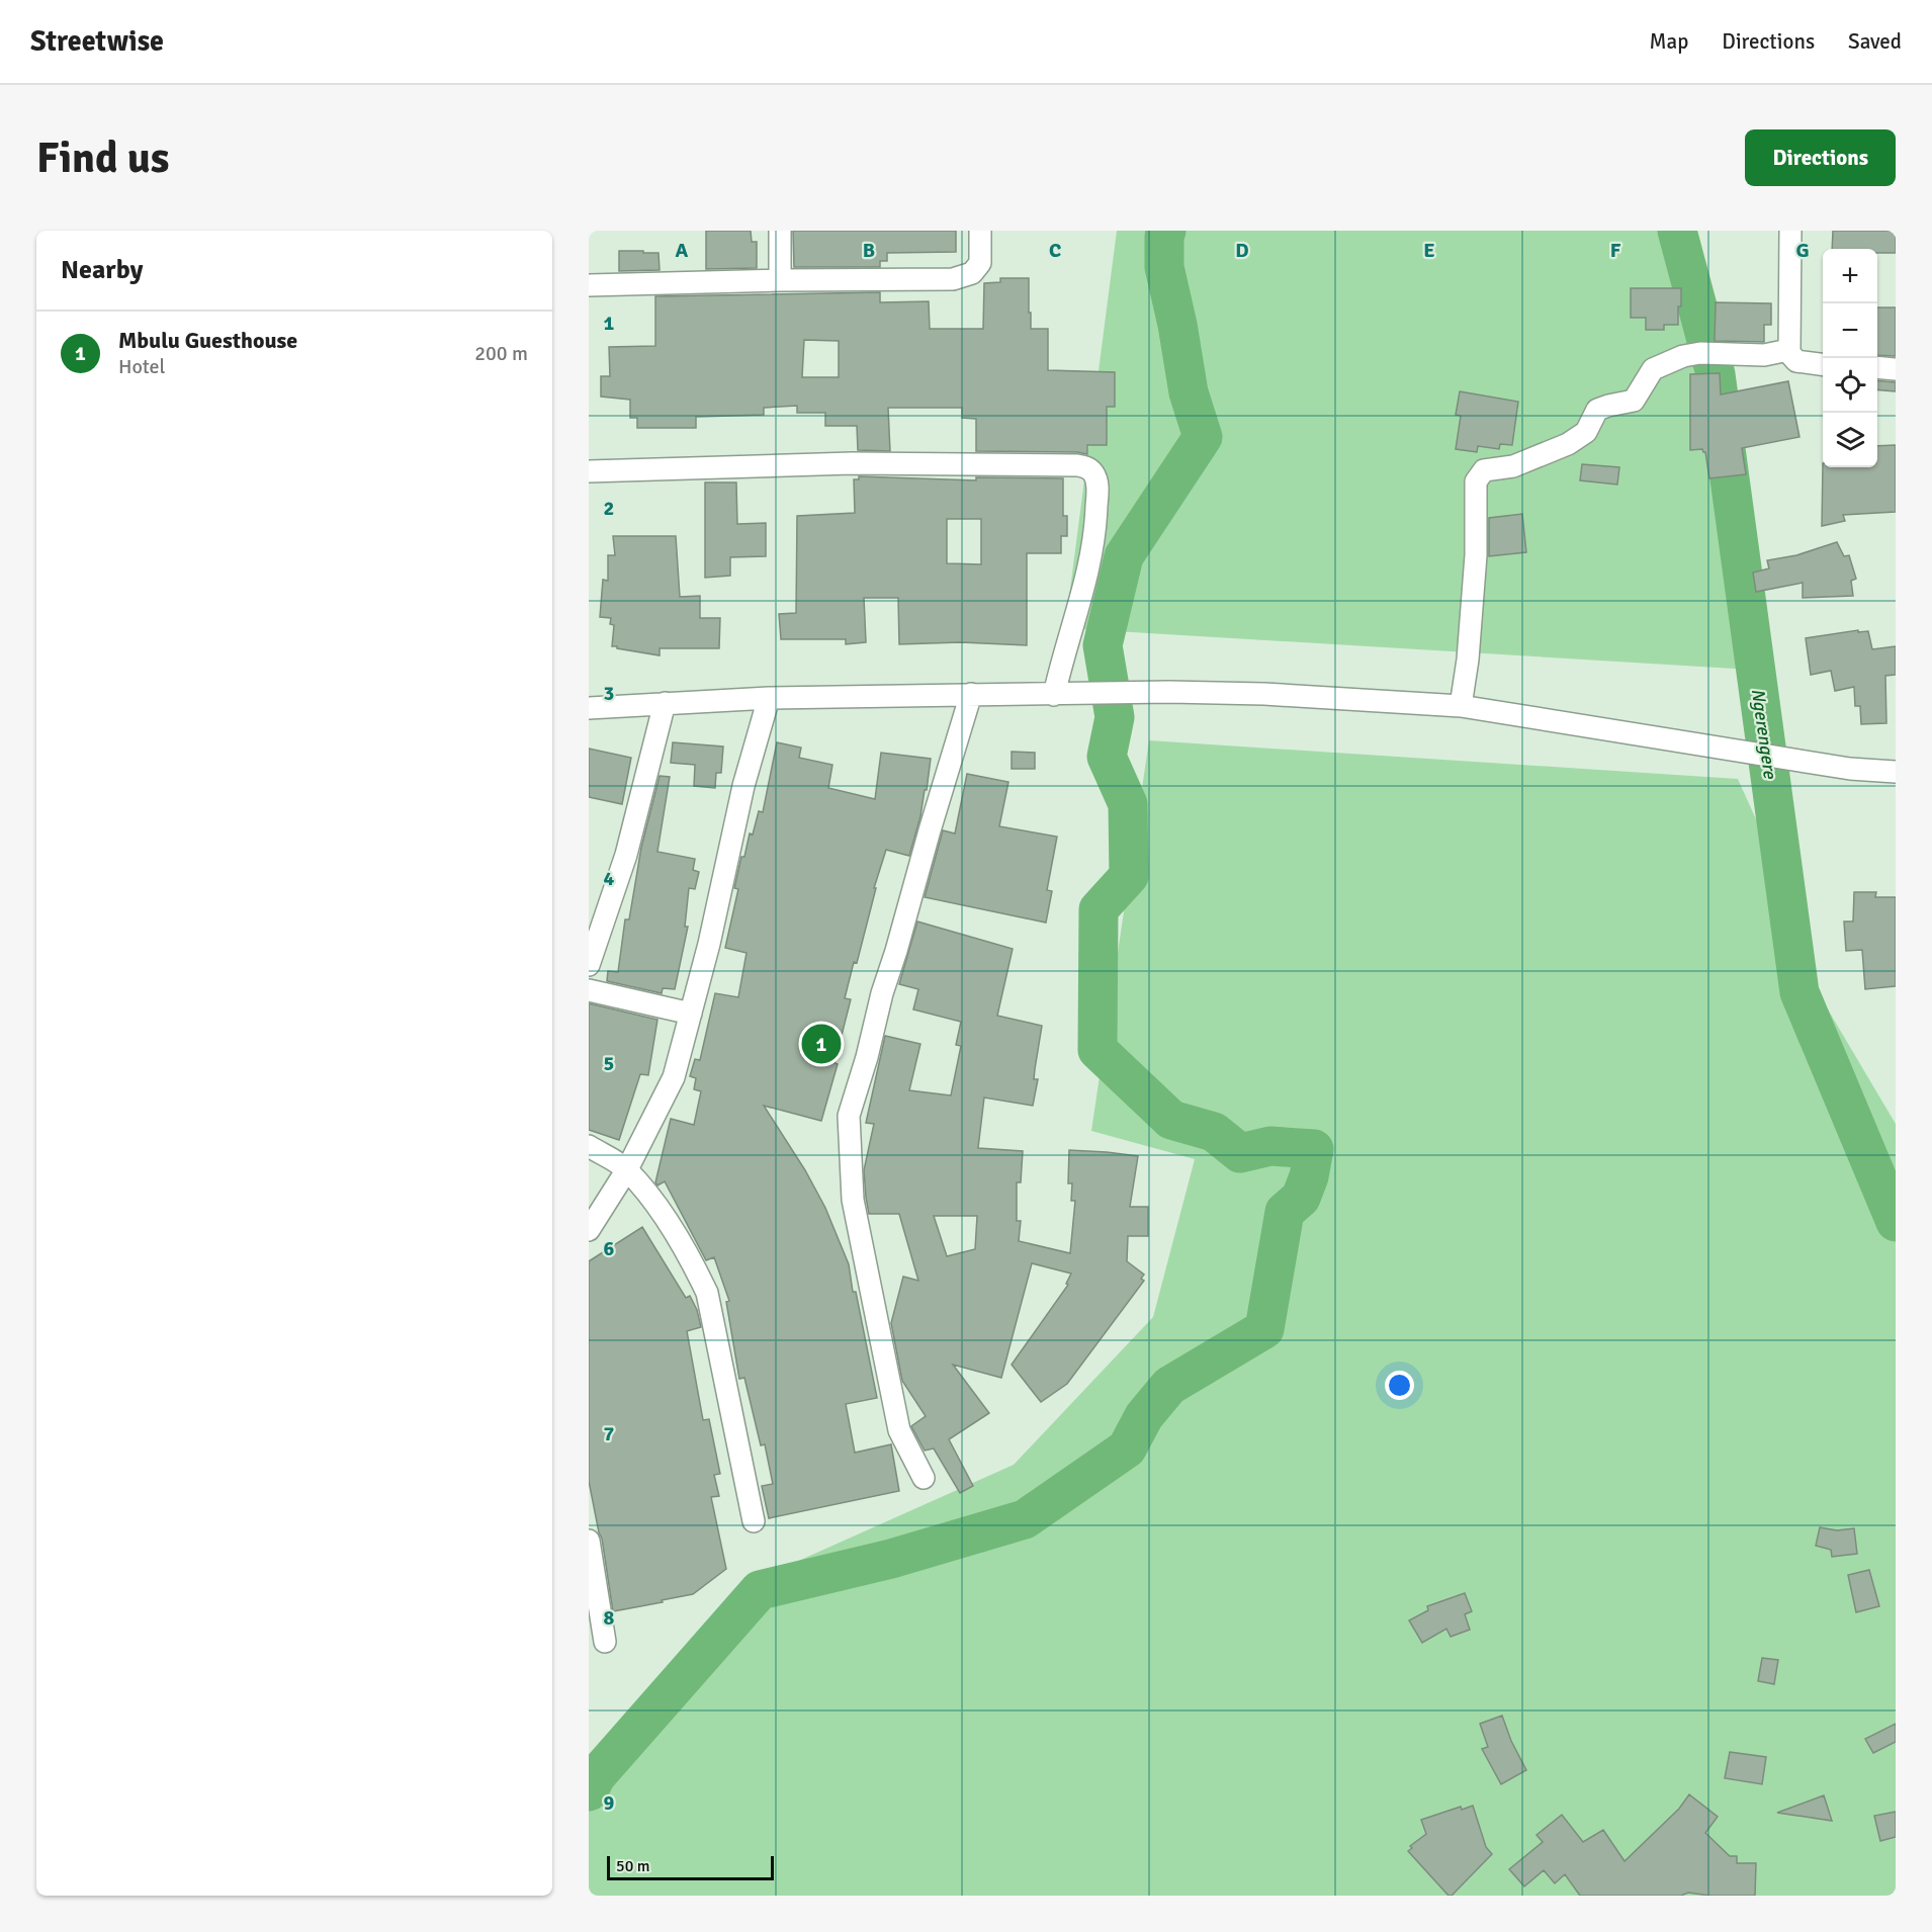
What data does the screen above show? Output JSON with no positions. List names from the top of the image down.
{
  "water": ["Ngerengere"],
  "scale_bar": "50 m",
  "page": {
    "header": "Streetwise",
    "nav": ["Map", "Directions", "Saved"],
    "buttons": "Directions",
    "title": "Find us",
    "heading": "Nearby",
    "map_buttons": ["+", "−"],
    "list": [
      {
        "mark": "1",
        "name": "Mbulu Guesthouse",
        "note": "Hotel",
        "value": "200 m"
      }
    ],
    "pins": "1",
    "scale": "50 m"
  },
  "grid": {
    "columns": [
      "A",
      "B",
      "C",
      "D",
      "E",
      "F",
      "G"
    ],
    "rows": [
      "1",
      "2",
      "3",
      "4",
      "5",
      "6",
      "7",
      "8",
      "9"
    ]
  }
}
